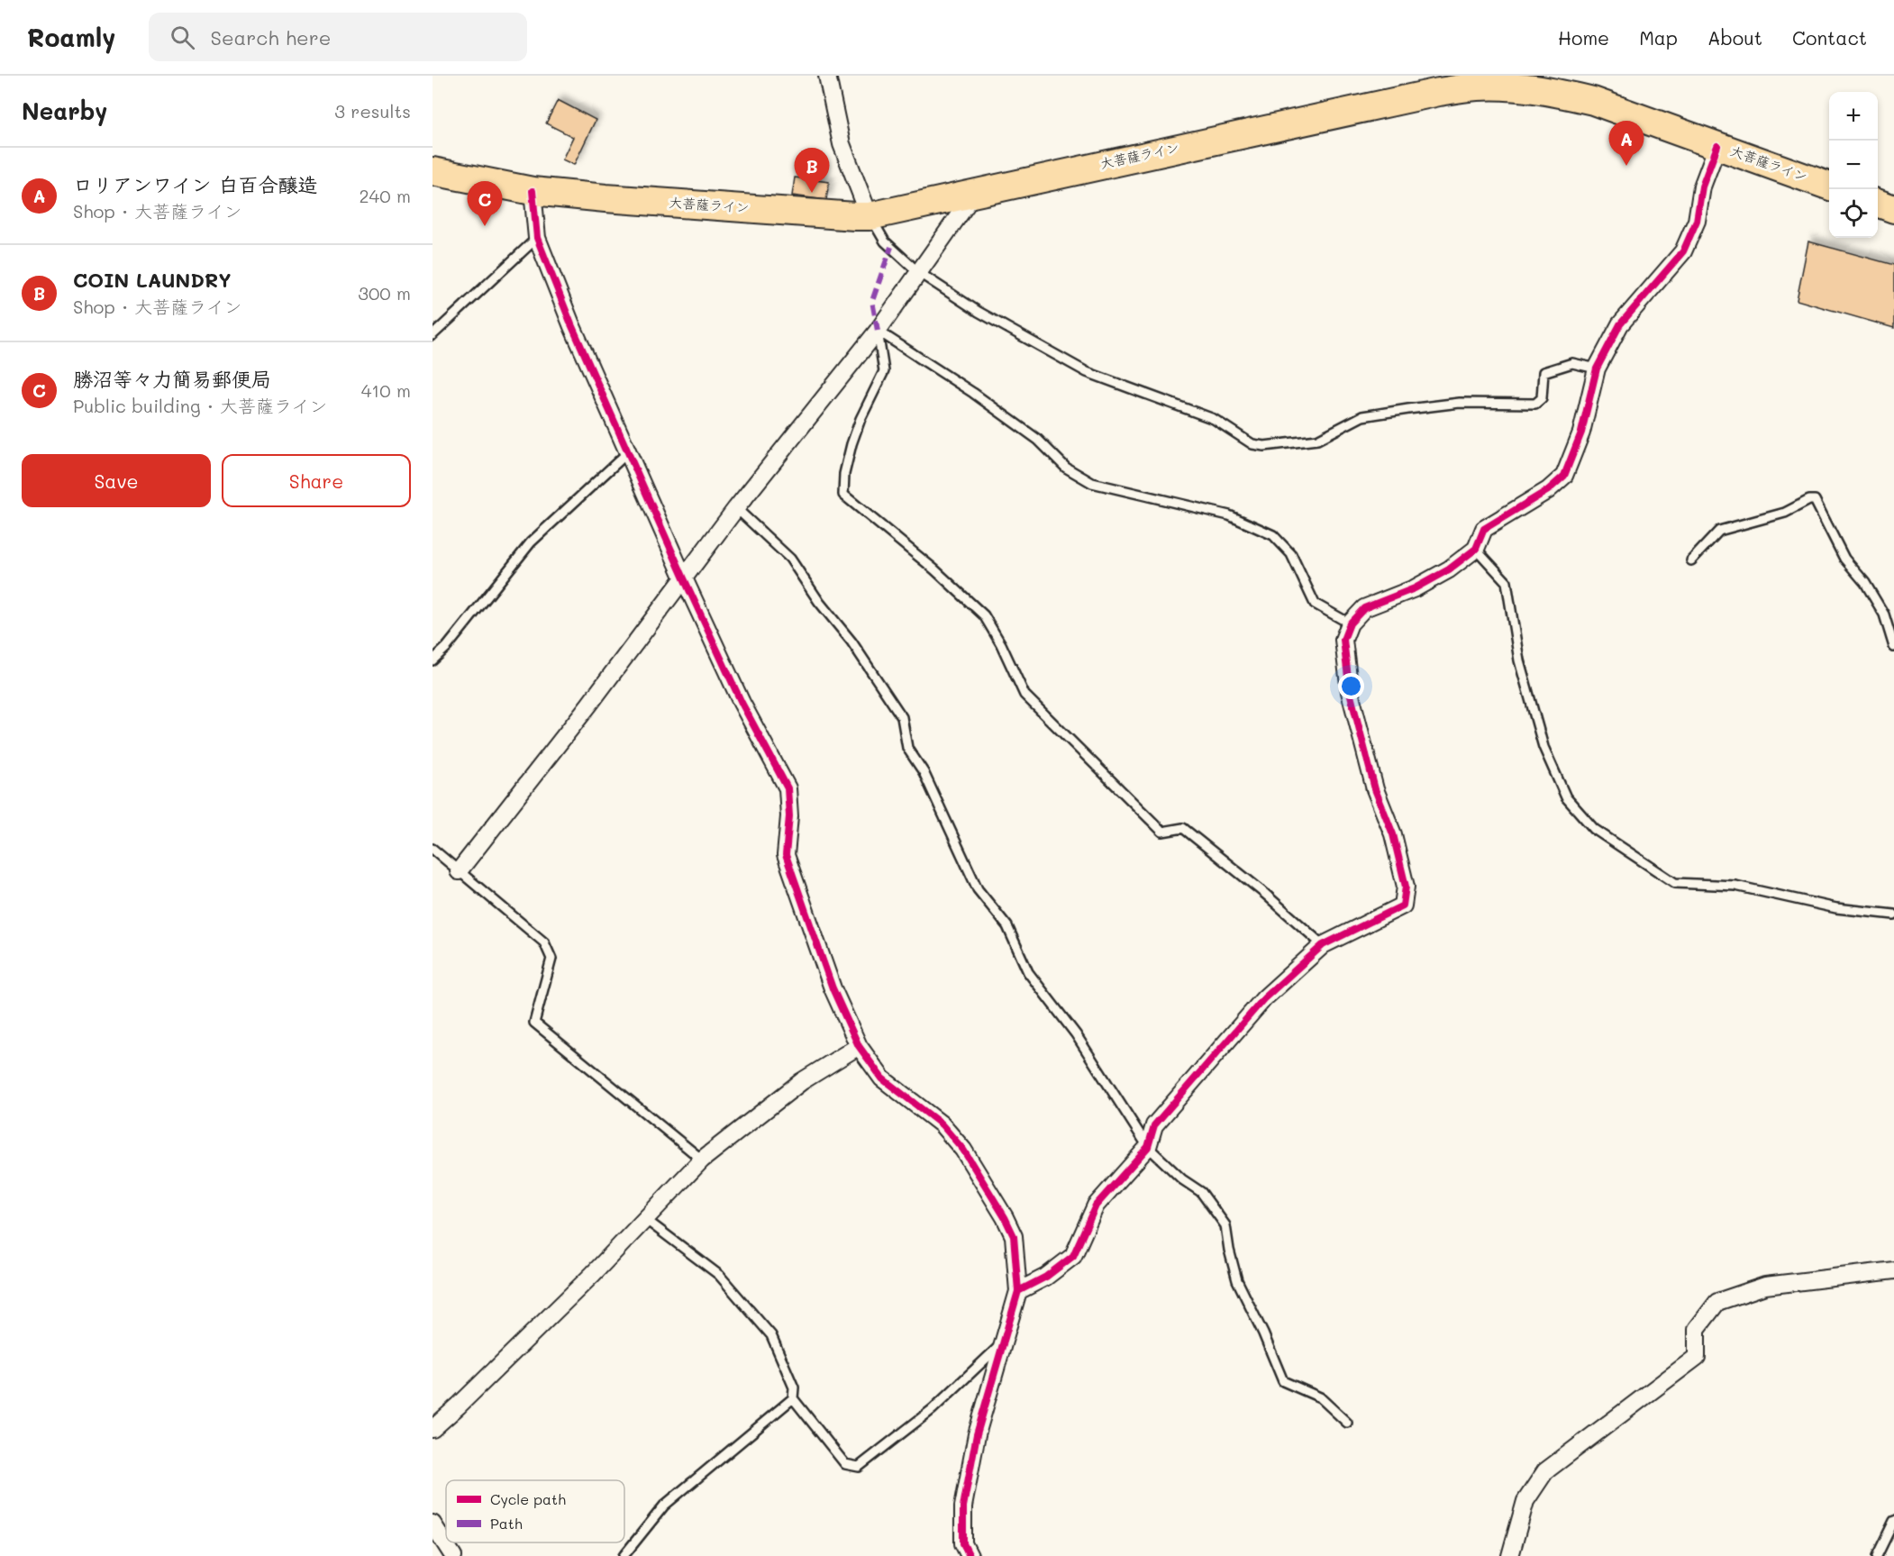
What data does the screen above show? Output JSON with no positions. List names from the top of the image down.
{
  "streets": {
    "highway": ["大菩薩ライン"]
  },
  "legend": ["Cycle path", "Path"],
  "page": {
    "header": "Roamly",
    "search": "Search here",
    "nav": [
      "Home",
      "Map",
      "About",
      "Contact"
    ],
    "heading": ["Nearby", "3 results"],
    "map_buttons": ["+", "−"],
    "pins": ["A", "B", "C"],
    "list": [
      {
        "mark": "A",
        "name": "ロリアンワイン 白百合醸造",
        "note": "Shop · 大菩薩ライン",
        "value": "240 m"
      },
      {
        "mark": "B",
        "name": "COIN LAUNDRY",
        "note": "Shop · 大菩薩ライン",
        "value": "300 m"
      },
      {
        "mark": "C",
        "name": "勝沼等々力簡易郵便局",
        "note": "Public building · 大菩薩ライン",
        "value": "410 m"
      }
    ],
    "buttons": ["Save", "Share"]
  }
}
